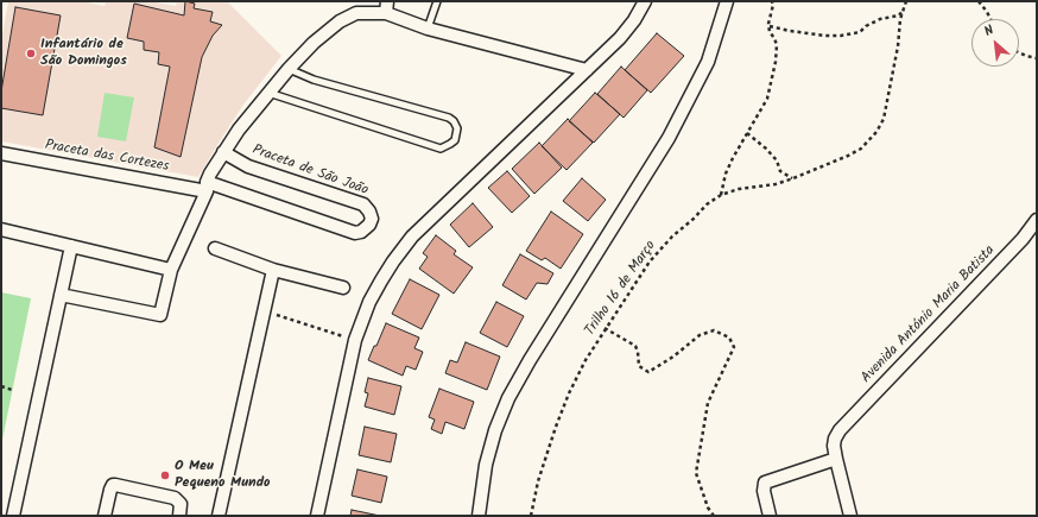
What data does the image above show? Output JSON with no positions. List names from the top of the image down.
{
  "streets": {
    "street": ["Praceta das Cortezes", "Praceta de São João", "Avenida António Maria Batista"],
    "path": ["Trilho 16 de Março"]
  },
  "crossings": [
    ["Praceta das Cortezes", "Praceta de São João"]
  ],
  "places": ["Infantário de São Domingos", "O Meu Pequeno Mundo"],
  "north": "top left"
}
